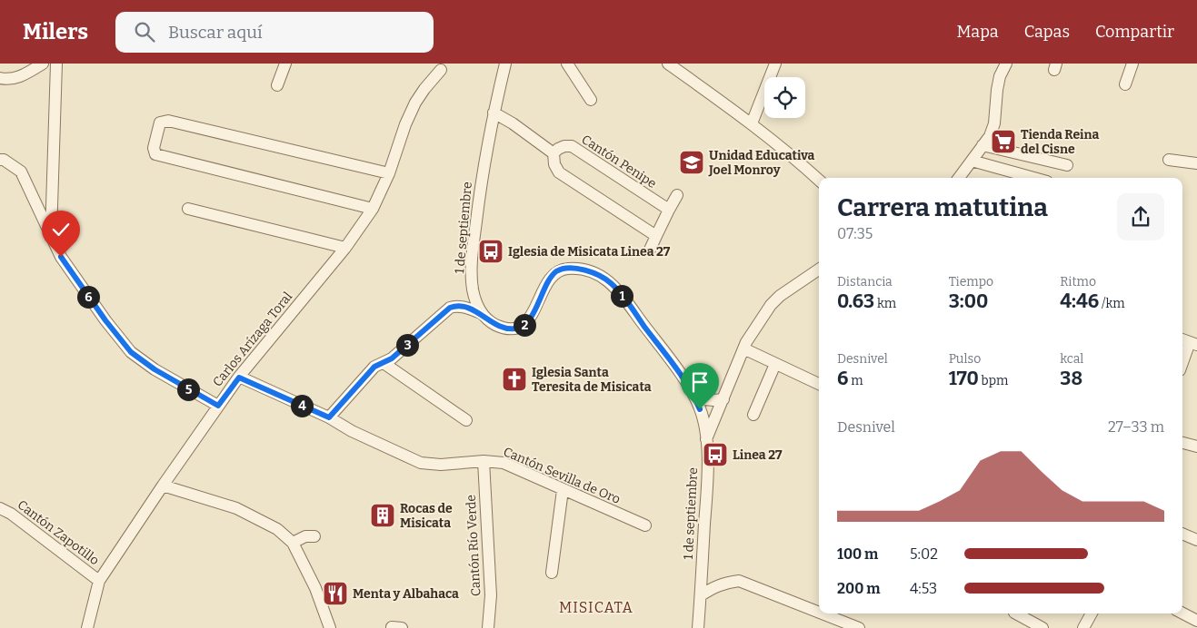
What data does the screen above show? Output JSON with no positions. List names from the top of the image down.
{
  "streets": {
    "street": [
      "Cantón Penipe",
      "1 de septiembre",
      "Carlos Arízaga Toral",
      "Cantón Sevilla de Oro",
      "Cantón Zapotillo",
      "Cantón Río Verde"
    ]
  },
  "crossings": [
    ["Carlos Arízaga Toral", "Cantón Sevilla de Oro"],
    ["Carlos Arízaga Toral", "Cantón Zapotillo"],
    ["Cantón Sevilla de Oro", "Cantón Río Verde"]
  ],
  "districts": ["MISICATA"],
  "places": {
    "supermarket": ["Tienda Reina del Cisne"],
    "school or university": ["Unidad Educativa Joel Monroy"],
    "bus stop": ["Iglesia de Misicata Linea 27", "Linea 27"],
    "church": ["Iglesia Santa Teresita de Misicata"],
    "building": ["Rocas de Misicata"],
    "restaurant": ["Menta y Albahaca"]
  },
  "page": {
    "header": "Milers",
    "search": "Buscar aquí",
    "nav": ["Mapa", "Capas", "Compartir"],
    "heading": ["Carrera matutina", "07:35"],
    "stats": [
      ["Distancia", "0.63 km"],
      ["Tiempo", "3:00"],
      ["Ritmo", "4:46 /km"],
      ["Desnivel", "6 m"],
      ["Pulso", "170 bpm"],
      ["kcal", "38"]
    ],
    "pins": [
      "1",
      "6",
      "2",
      "3",
      "5",
      "4"
    ],
    "chart": ["Desnivel", "27–33 m"],
    "list": [
      {
        "name": "100 m",
        "note": "5:02"
      },
      {
        "name": "200 m",
        "note": "4:53"
      }
    ]
  }
}
